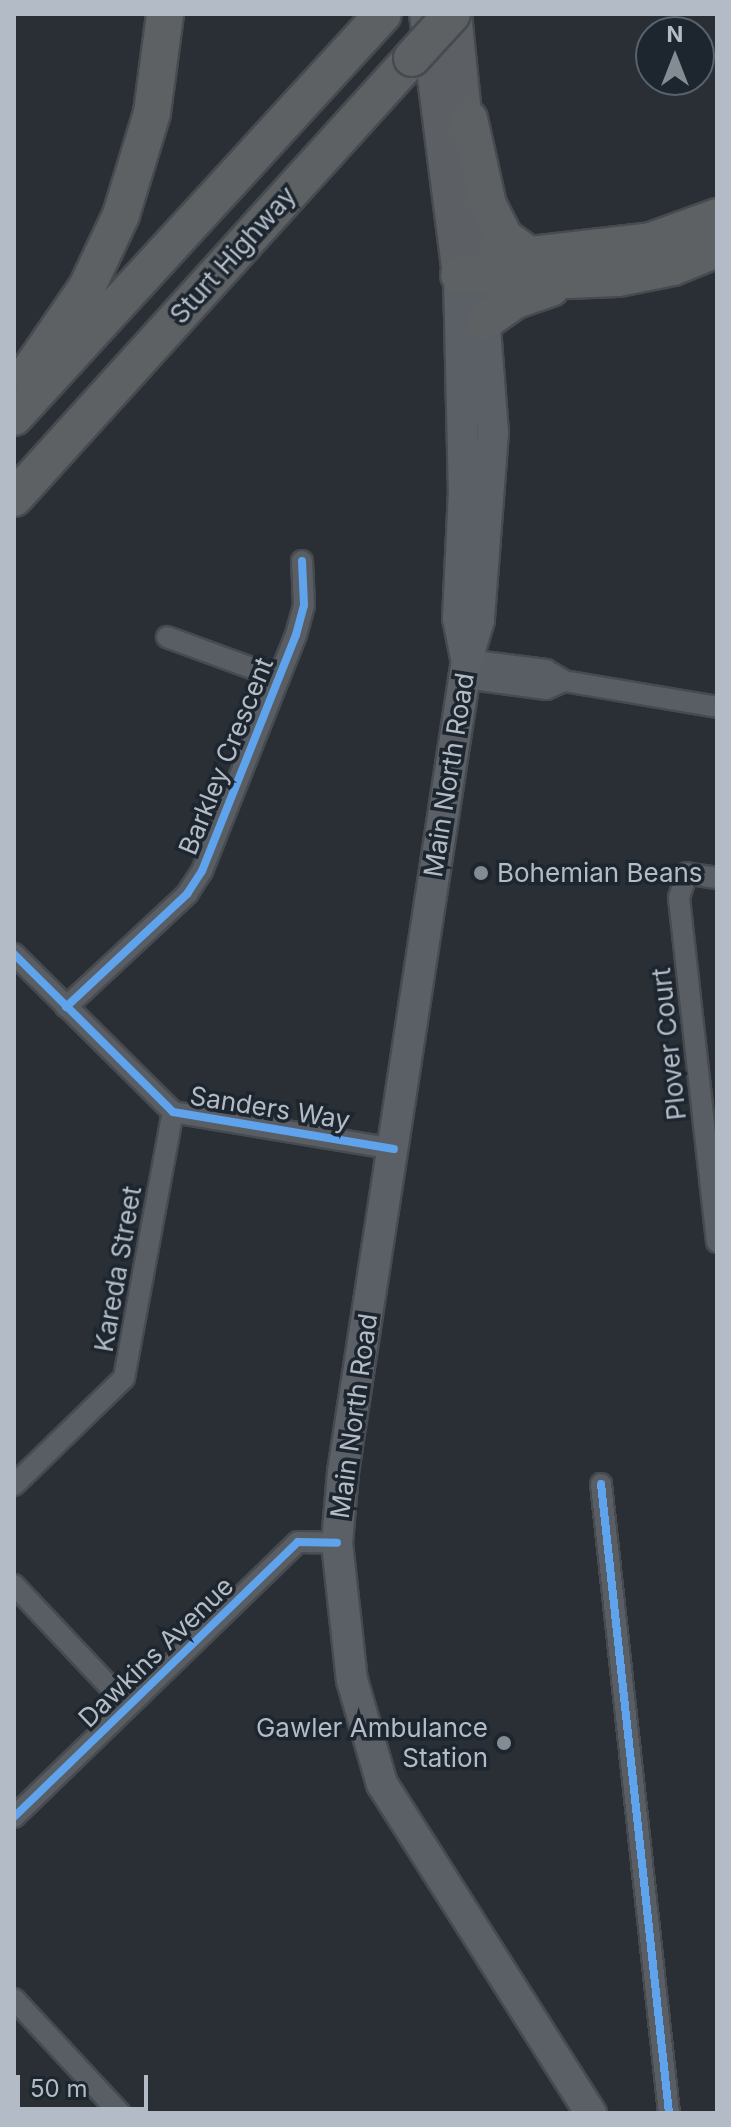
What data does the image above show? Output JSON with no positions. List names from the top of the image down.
{
  "streets": {
    "highway": ["Sturt Highway"],
    "main road": ["Main North Road"],
    "street": [
      "Barkley Crescent",
      "Plover Court",
      "Sanders Way",
      "Kareda Street",
      "Dawkins Avenue"
    ]
  },
  "crossings": [
    ["Barkley Crescent", "Sanders Way"],
    ["Main North Road", "Sanders Way"],
    ["Main North Road", "Dawkins Avenue"],
    ["Sanders Way", "Kareda Street"]
  ],
  "places": ["Bohemian Beans", "Gawler Ambulance Station"],
  "scale_bar": "50 m",
  "north": "top"
}
